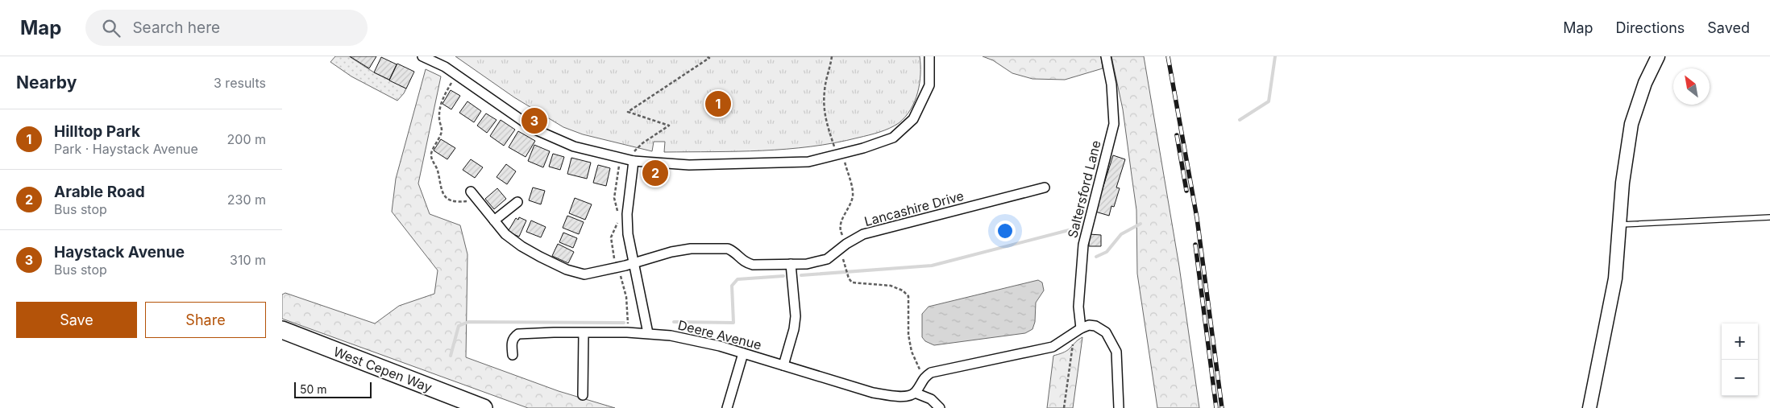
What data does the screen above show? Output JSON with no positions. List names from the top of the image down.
{
  "streets": {
    "highway": ["West Cepen Way"],
    "street": ["Saltersford Lane", "Lancashire Drive", "Deere Avenue"]
  },
  "scale_bar": "50 m",
  "north": "top left",
  "page": {
    "header": "Map",
    "search": "Search here",
    "nav": ["Map", "Directions", "Saved"],
    "heading": ["Nearby", "3 results"],
    "pins": ["1", "3", "2"],
    "list": [
      {
        "mark": "1",
        "name": "Hilltop Park",
        "note": "Park · Haystack Avenue",
        "value": "200 m"
      },
      {
        "mark": "2",
        "name": "Arable Road",
        "note": "Bus stop",
        "value": "230 m"
      },
      {
        "mark": "3",
        "name": "Haystack Avenue",
        "note": "Bus stop",
        "value": "310 m"
      }
    ],
    "buttons": ["Save", "Share"],
    "map_buttons": ["+", "−"],
    "scale": "50 m"
  }
}
